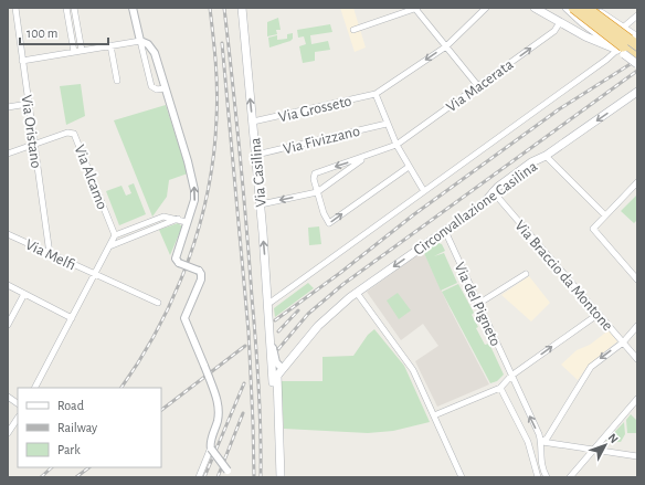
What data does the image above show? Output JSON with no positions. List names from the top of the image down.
{
  "streets": {
    "main road": ["Via Casilina", "Circonvallazione Casilina"],
    "street": [
      "Via Macerata",
      "Via Grosseto",
      "Via Oristano",
      "Via Fivizzano",
      "Via Alcamo",
      "Via Melfi",
      "Via Braccio da Montone",
      "Via del Pigneto"
    ]
  },
  "crossings": [
    ["Via Grosseto", "Via Casilina"],
    ["Via Oristano", "Via Alcamo"],
    ["Via Oristano", "Via Melfi"],
    ["Via Fivizzano", "Via Casilina"],
    ["Via Casilina", "Circonvallazione Casilina"],
    ["Circonvallazione Casilina", "Via Braccio da Montone"],
    ["Circonvallazione Casilina", "Via del Pigneto"]
  ],
  "one_way": ["Via Macerata", "Via Casilina", "Circonvallazione Casilina"],
  "legend": ["Road", "Railway", "Park"],
  "scale_bar": "100 m",
  "north": "top right"
}
